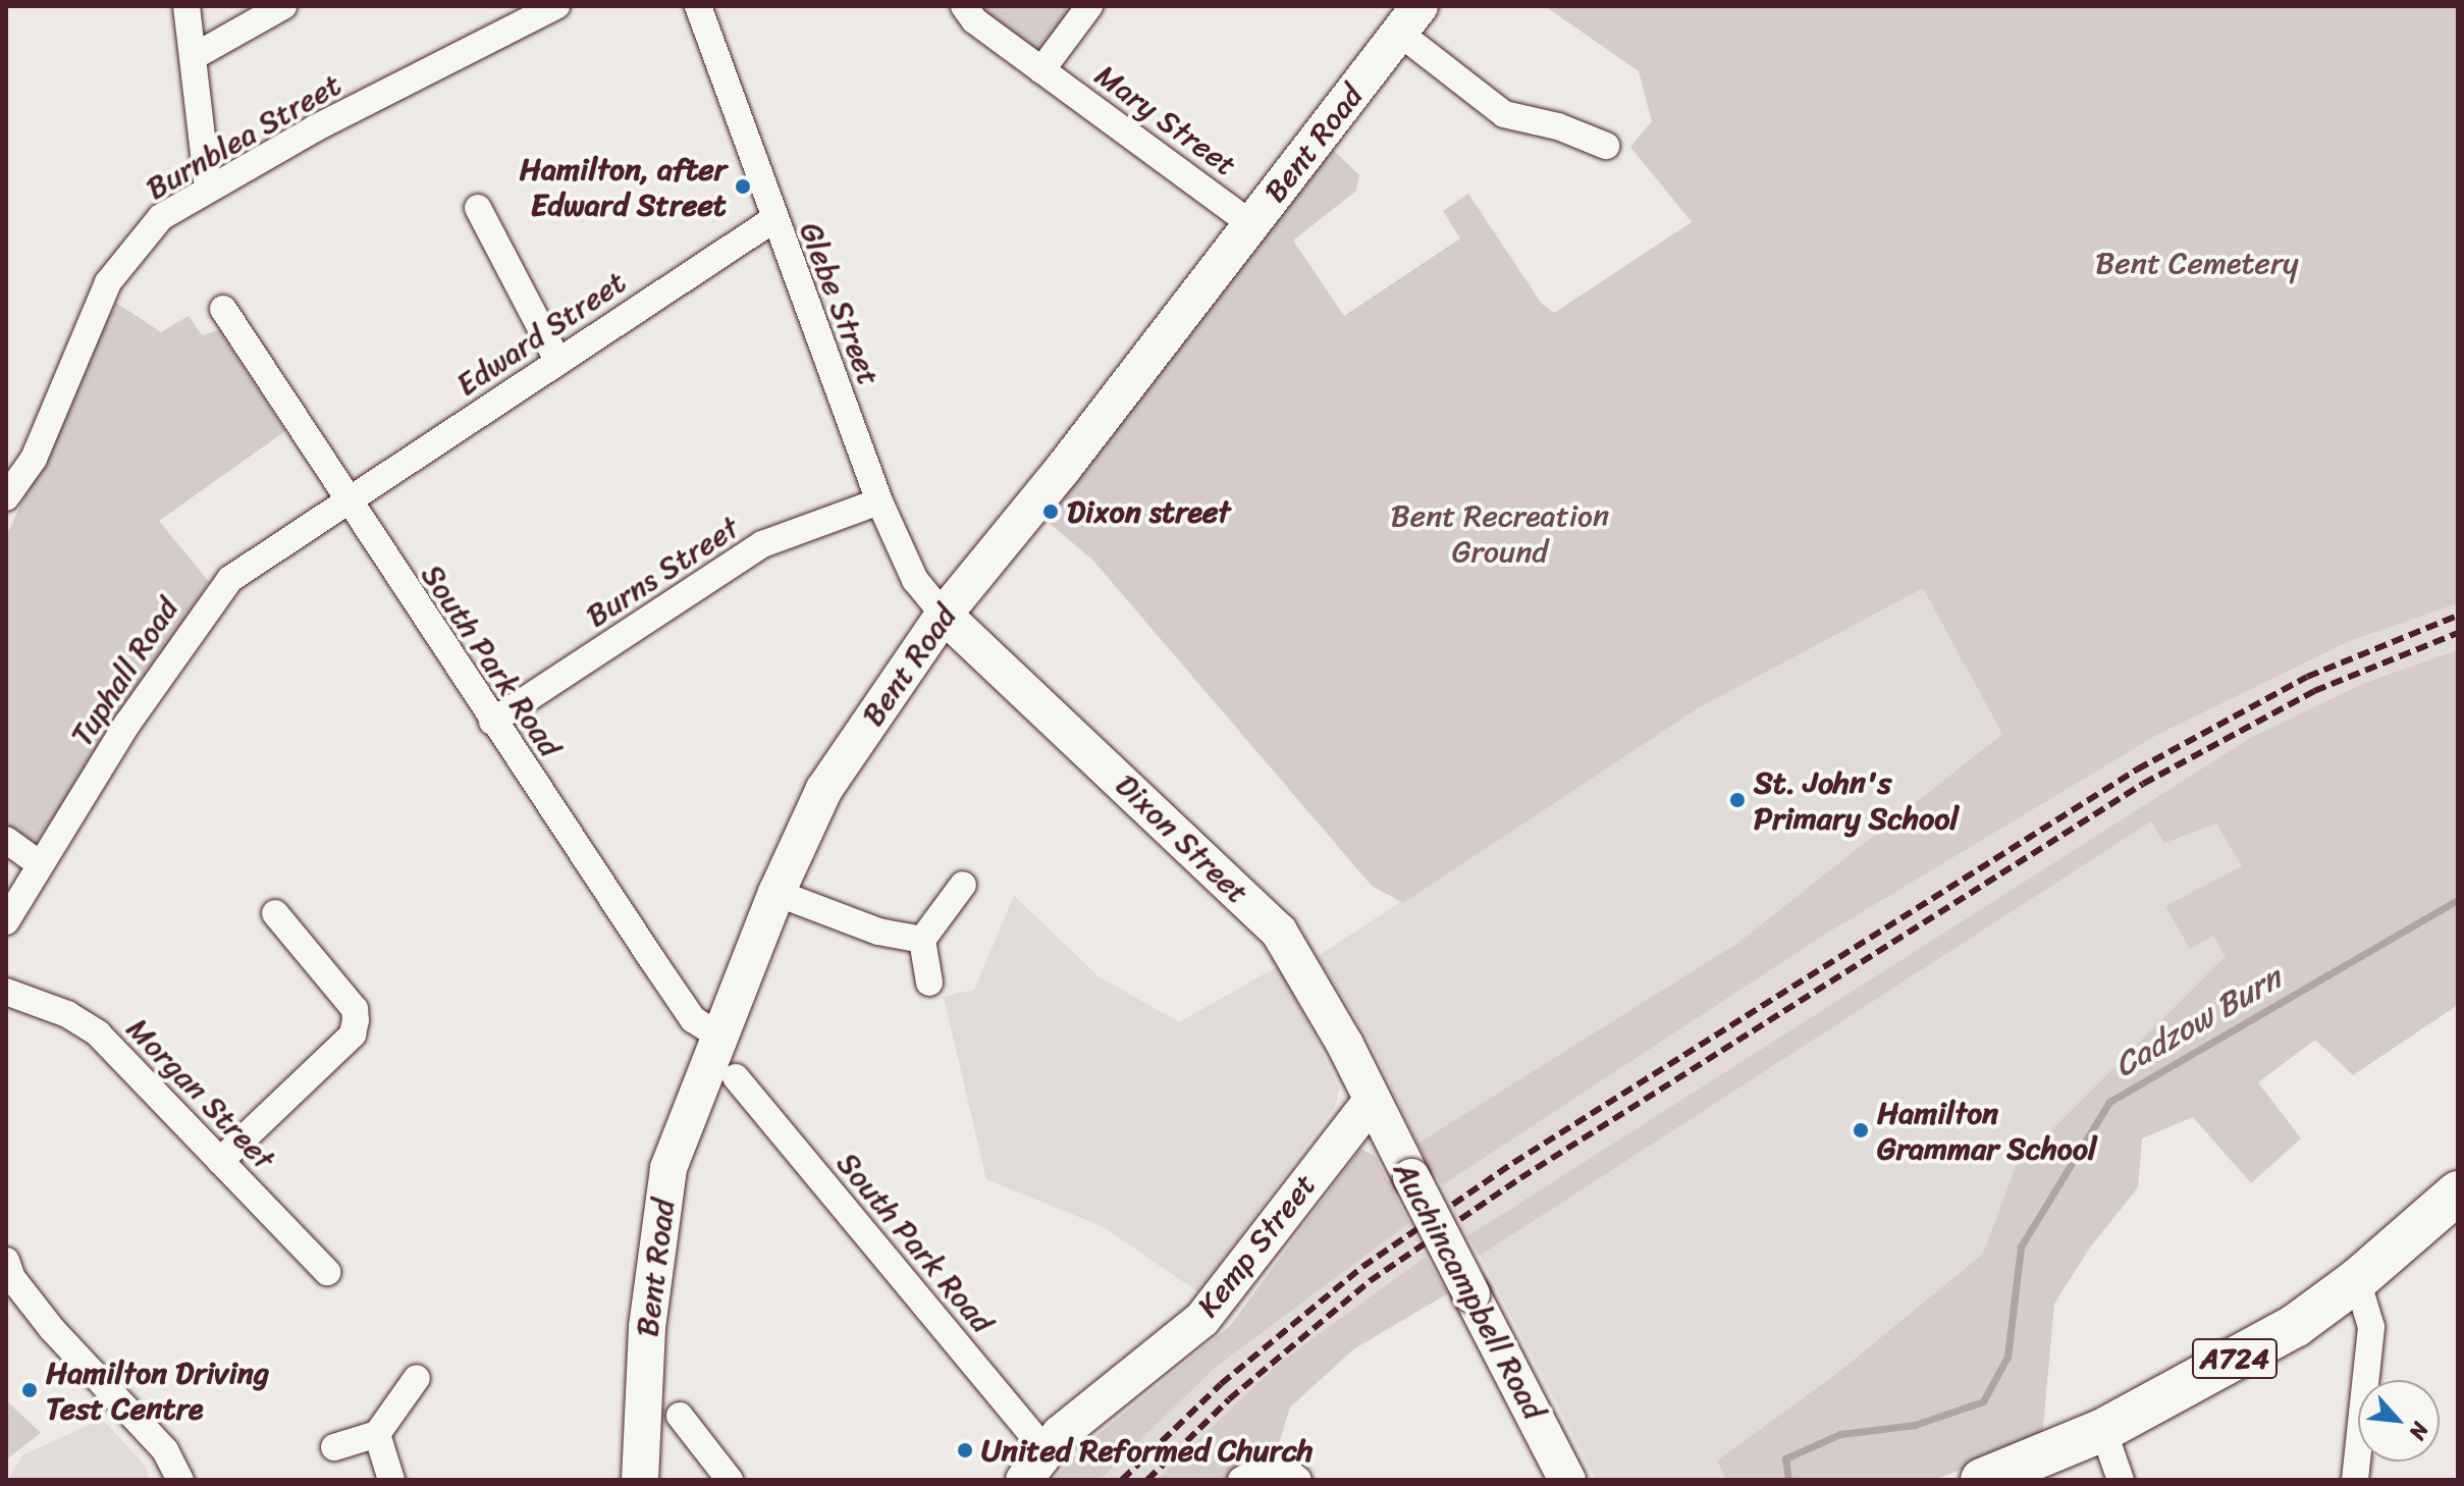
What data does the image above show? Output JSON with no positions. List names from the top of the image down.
{
  "streets": {
    "main road": ["A724"],
    "street": [
      "Mary Street",
      "Burnblea Street",
      "Bent Road",
      "Glebe Street",
      "Edward Street",
      "Burns Street",
      "South Park Road",
      "Tuphall Road",
      "Dixon Street",
      "Morgan Street",
      "Kemp Street",
      "Auchincampbell Road"
    ]
  },
  "crossings": [
    ["Mary Street", "Bent Road"],
    ["Bent Road", "Glebe Street"],
    ["Bent Road", "South Park Road"],
    ["Bent Road", "Dixon Street"],
    ["Glebe Street", "Edward Street"],
    ["Glebe Street", "Burns Street"],
    ["Glebe Street", "Dixon Street"],
    ["Edward Street", "South Park Road"],
    ["Edward Street", "Tuphall Road"],
    ["Burns Street", "South Park Road"],
    ["South Park Road", "Tuphall Road"],
    ["South Park Road", "Kemp Street"],
    ["Dixon Street", "Kemp Street"],
    ["Dixon Street", "Auchincampbell Road"],
    ["Kemp Street", "Auchincampbell Road"]
  ],
  "water": ["Cadzow Burn"],
  "parks": ["Bent Cemetery", "Bent Recreation Ground"],
  "places": [
    "Hamilton, after Edward Street",
    "Dixon street",
    "St. John's Primary School",
    "Hamilton Grammar School",
    "Hamilton Driving Test Centre",
    "United Reformed Church"
  ],
  "north": "bottom right"
}
